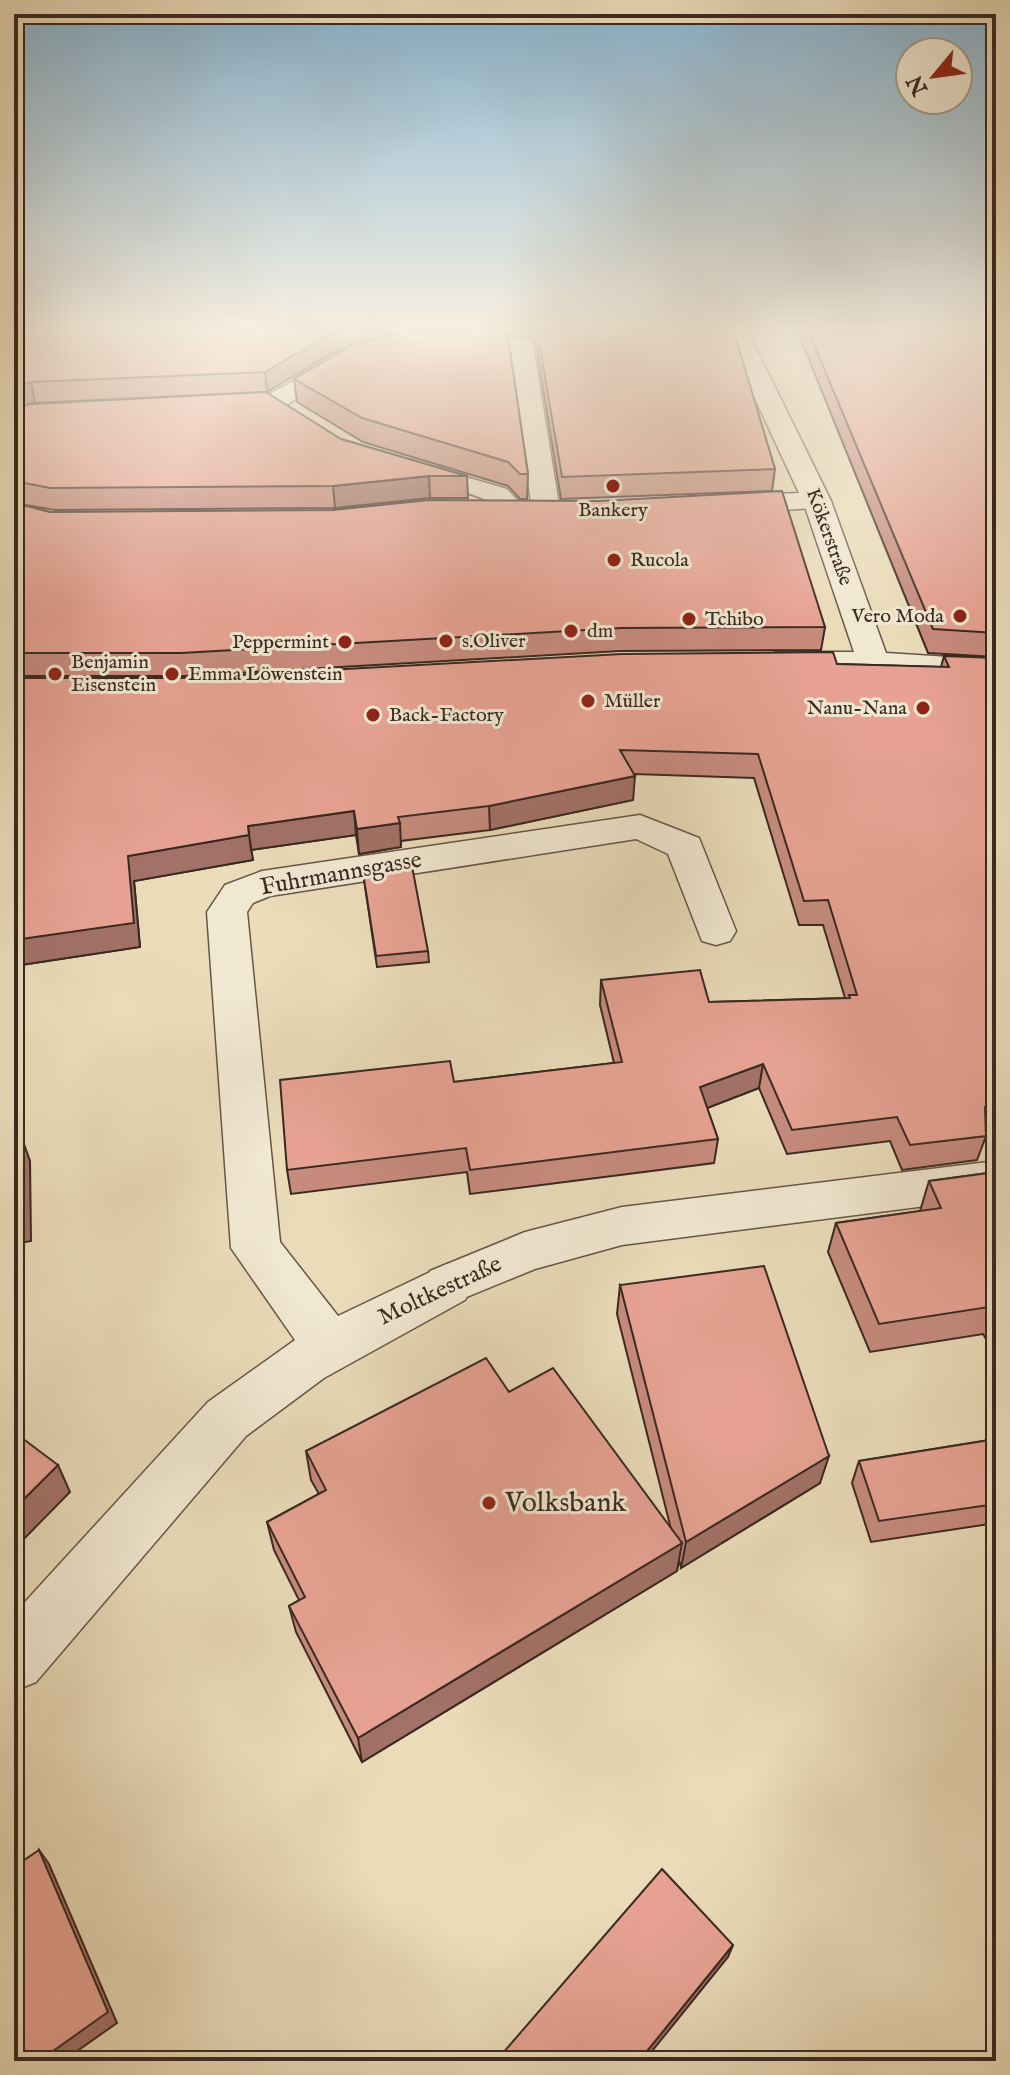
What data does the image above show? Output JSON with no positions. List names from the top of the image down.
{
  "streets": {
    "street": ["Kökerstraße", "Fuhrmannsgasse", "Moltkestraße"]
  },
  "crossings": [
    ["Fuhrmannsgasse", "Moltkestraße"]
  ],
  "places": [
    "Bankery",
    "Rucola",
    "Vero Moda",
    "Tchibo",
    "dm",
    "s.Oliver",
    "Peppermint",
    "Benjamin Eisenstein",
    "Emma Löwenstein",
    "Müller",
    "Nanu-Nana",
    "Back-Factory",
    "Volksbank"
  ],
  "north": "bottom left"
}
